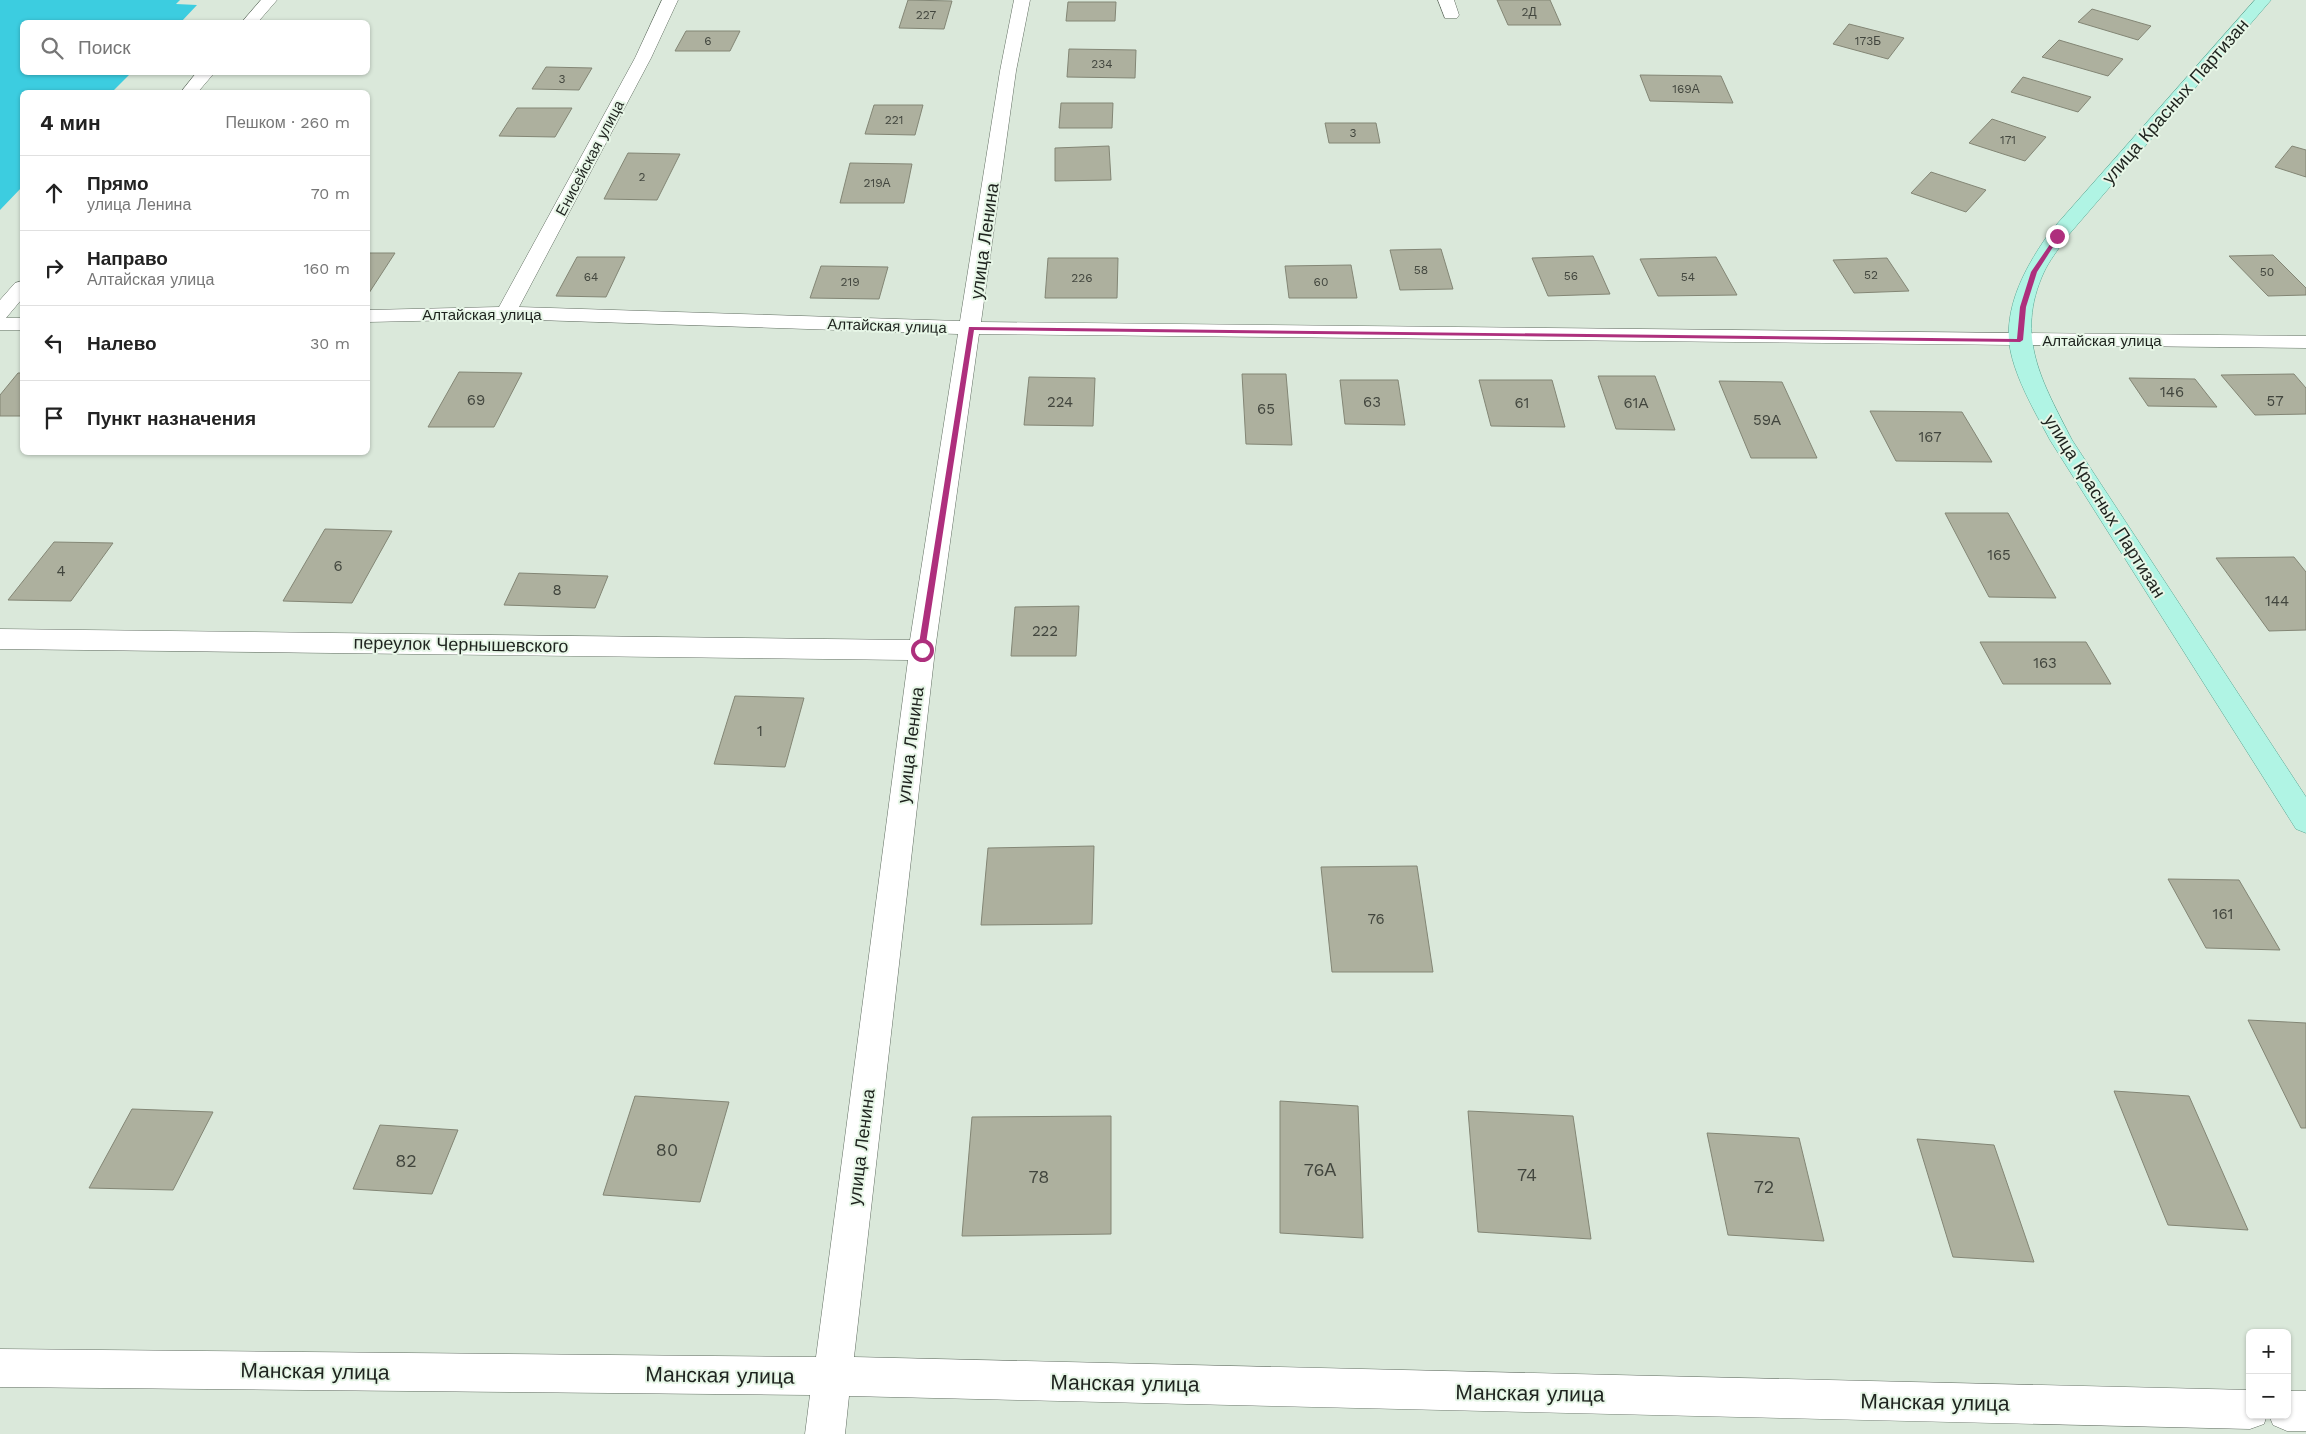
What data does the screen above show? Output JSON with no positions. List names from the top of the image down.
{
  "streets": {
    "main road": ["улица Красных Партизан"],
    "street": [
      "Енисейская улица",
      "улица Ленина",
      "Алтайская улица",
      "переулок Чернышевского",
      "Манская улица"
    ]
  },
  "crossings": [
    ["улица Красных Партизан", "Алтайская улица"],
    ["Енисейская улица", "Алтайская улица"],
    ["улица Ленина", "Алтайская улица"],
    ["улица Ленина", "переулок Чернышевского"],
    ["улица Ленина", "Манская улица"]
  ],
  "house_numbers": [
    "2Д",
    "227",
    "6",
    "173Б",
    "234",
    "3",
    "169А",
    "221",
    "3",
    "171",
    "2",
    "219А",
    "58",
    "50",
    "52",
    "56",
    "64",
    "54",
    "226",
    "219",
    "60",
    "146",
    "69",
    "57",
    "224",
    "63",
    "61",
    "61А",
    "65",
    "59А",
    "167",
    "165",
    "6",
    "4",
    "8",
    "144",
    "222",
    "163",
    "1",
    "161",
    "76",
    "80",
    "82",
    "76А",
    "74",
    "78",
    "72"
  ],
  "page": {
    "search": "Поиск",
    "heading": ["4 мин", "Пешком · 260 m"],
    "list": [
      ["Прямо", "улица Ленина", "70 m"],
      ["Направо", "Алтайская улица", "160 m"],
      ["Налево", "30 m"],
      "Пункт назначения"
    ],
    "map_buttons": ["+", "−"]
  }
}
